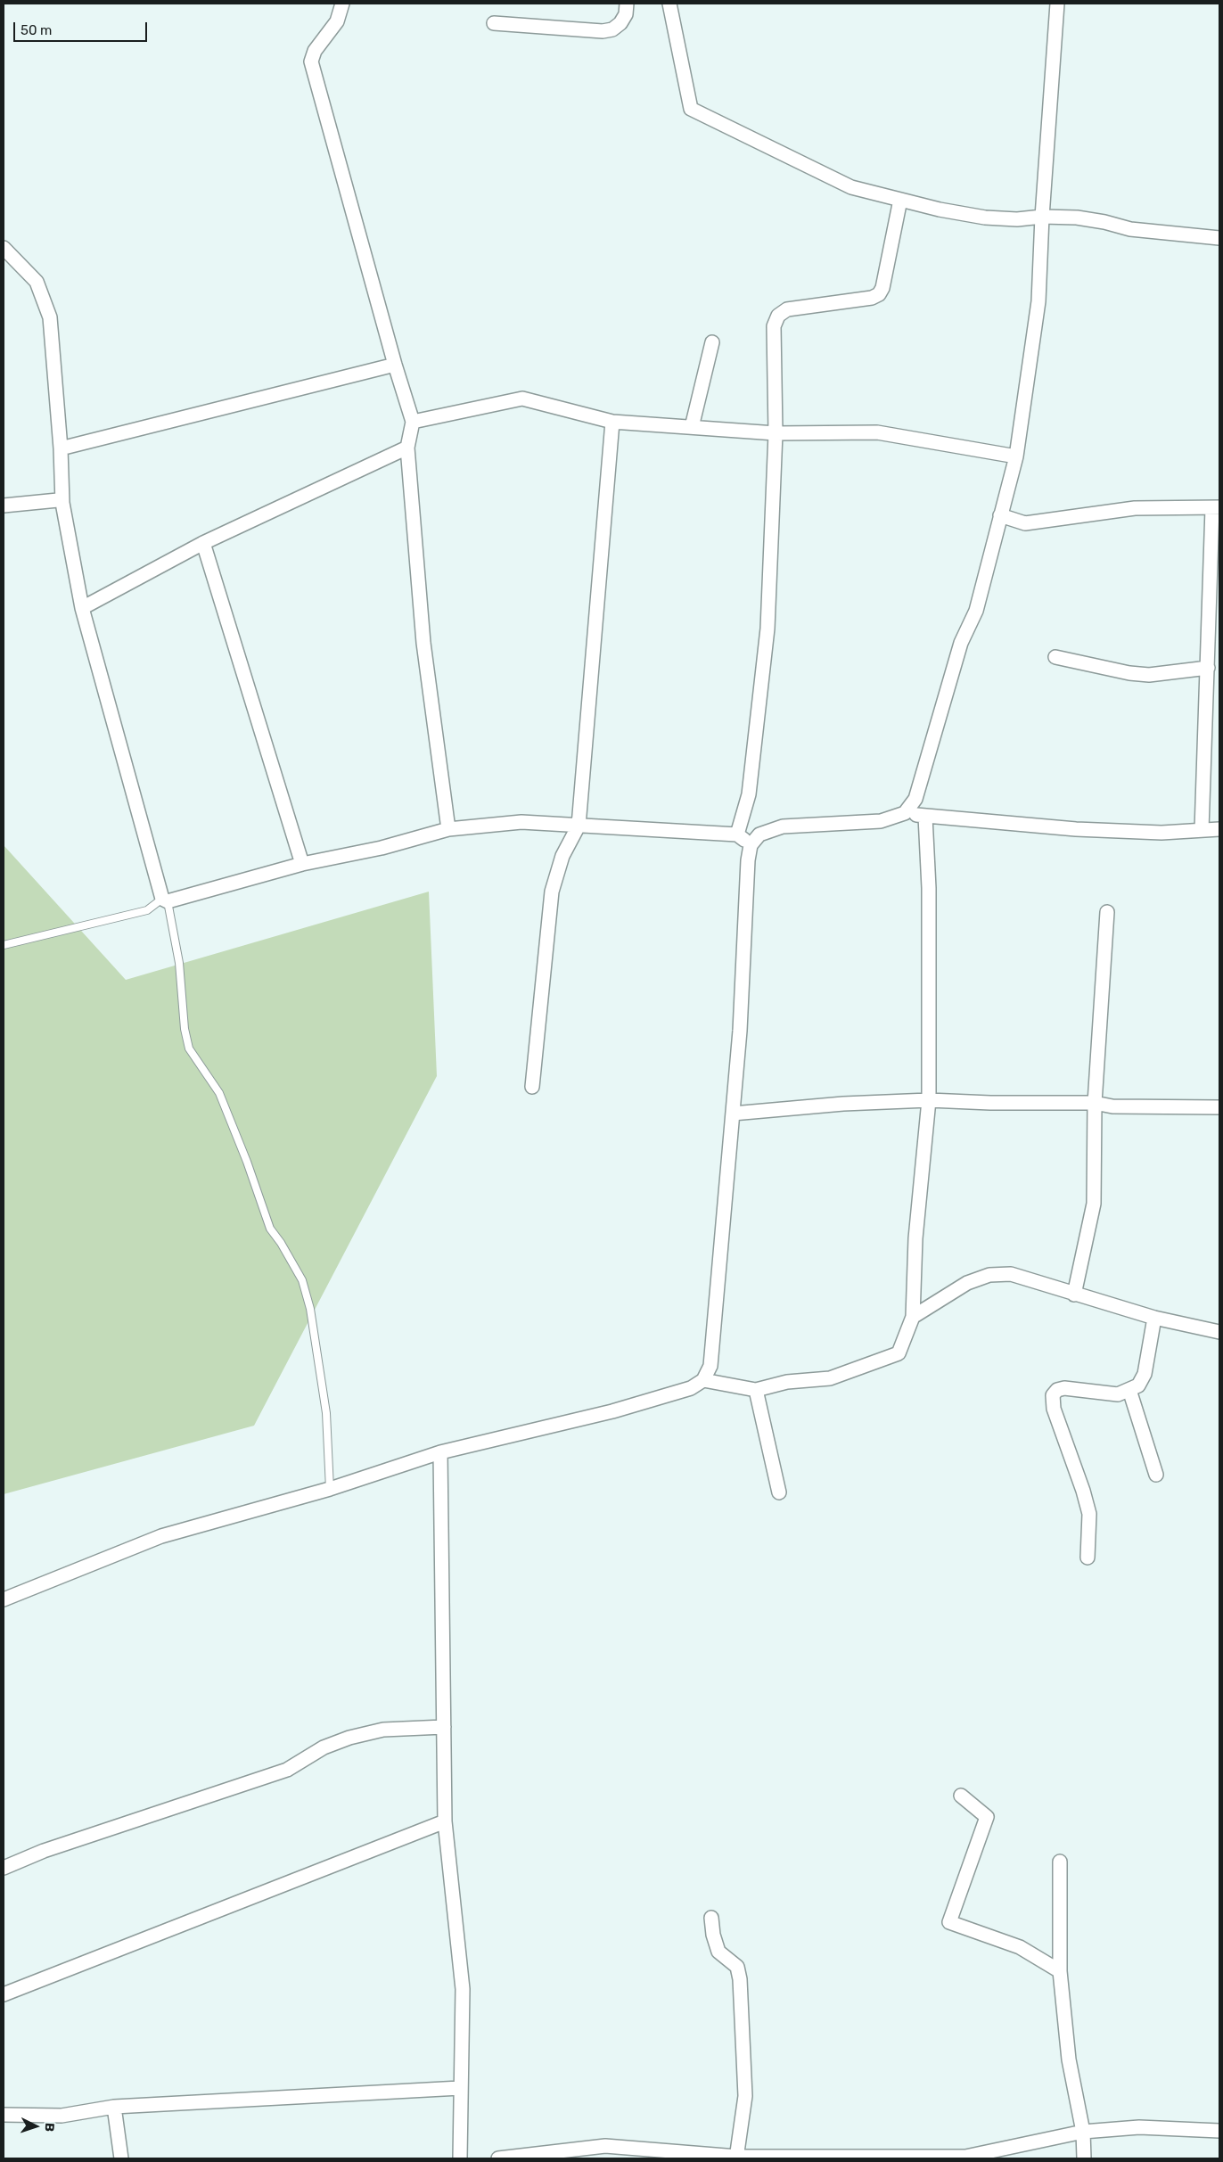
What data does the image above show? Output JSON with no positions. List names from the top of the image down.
{
  "scale_bar": "50 m",
  "north": "right"
}
